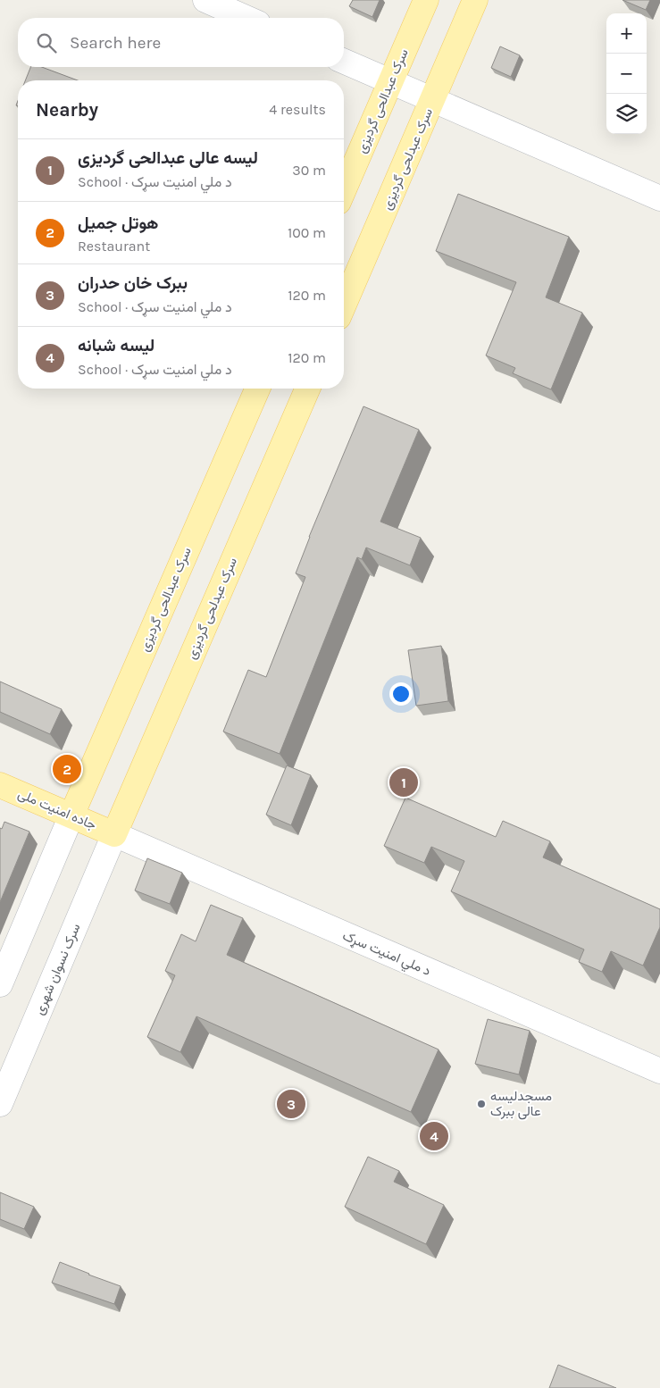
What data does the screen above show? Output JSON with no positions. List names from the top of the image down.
{
  "streets": {
    "main road": ["سرک عبدالحی گردیزی", "سرک عبدلحی گردیزی", "جاده امنیت ملی"],
    "street": ["د ملي امنیت سړک", "سرک نسوان شهری"]
  },
  "crossings": [
    ["سرک عبدالحی گردیزی", "جاده امنیت ملی"],
    ["سرک عبدلحی گردیزی", "جاده امنیت ملی"],
    ["سرک عبدلحی گردیزی", "د ملي امنیت سړک"],
    ["سرک عبدلحی گردیزی", "سرک نسوان شهری"],
    ["جاده امنیت ملی", "د ملي امنیت سړک"],
    ["جاده امنیت ملی", "سرک نسوان شهری"],
    ["د ملي امنیت سړک", "سرک نسوان شهری"]
  ],
  "places": ["مسجدلیسه عالی ببرک"],
  "page": {
    "map_buttons": ["+", "−"],
    "search": "Search here",
    "heading": ["Nearby", "4 results"],
    "list": [
      {
        "mark": "1",
        "name": "لیسه عالی عبدالحی گردیزی",
        "note": "School · د ملي امنیت سړک",
        "value": "30 m"
      },
      {
        "mark": "2",
        "name": "هوتل جمیل",
        "note": "Restaurant",
        "value": "100 m"
      },
      {
        "mark": "3",
        "name": "ببرک خان حدران",
        "note": "School · د ملي امنیت سړک",
        "value": "120 m"
      },
      {
        "mark": "4",
        "name": "لیسه شبانه",
        "note": "School · د ملي امنیت سړک",
        "value": "120 m"
      }
    ],
    "pins": [
      "2",
      "1",
      "3",
      "4"
    ]
  }
}
